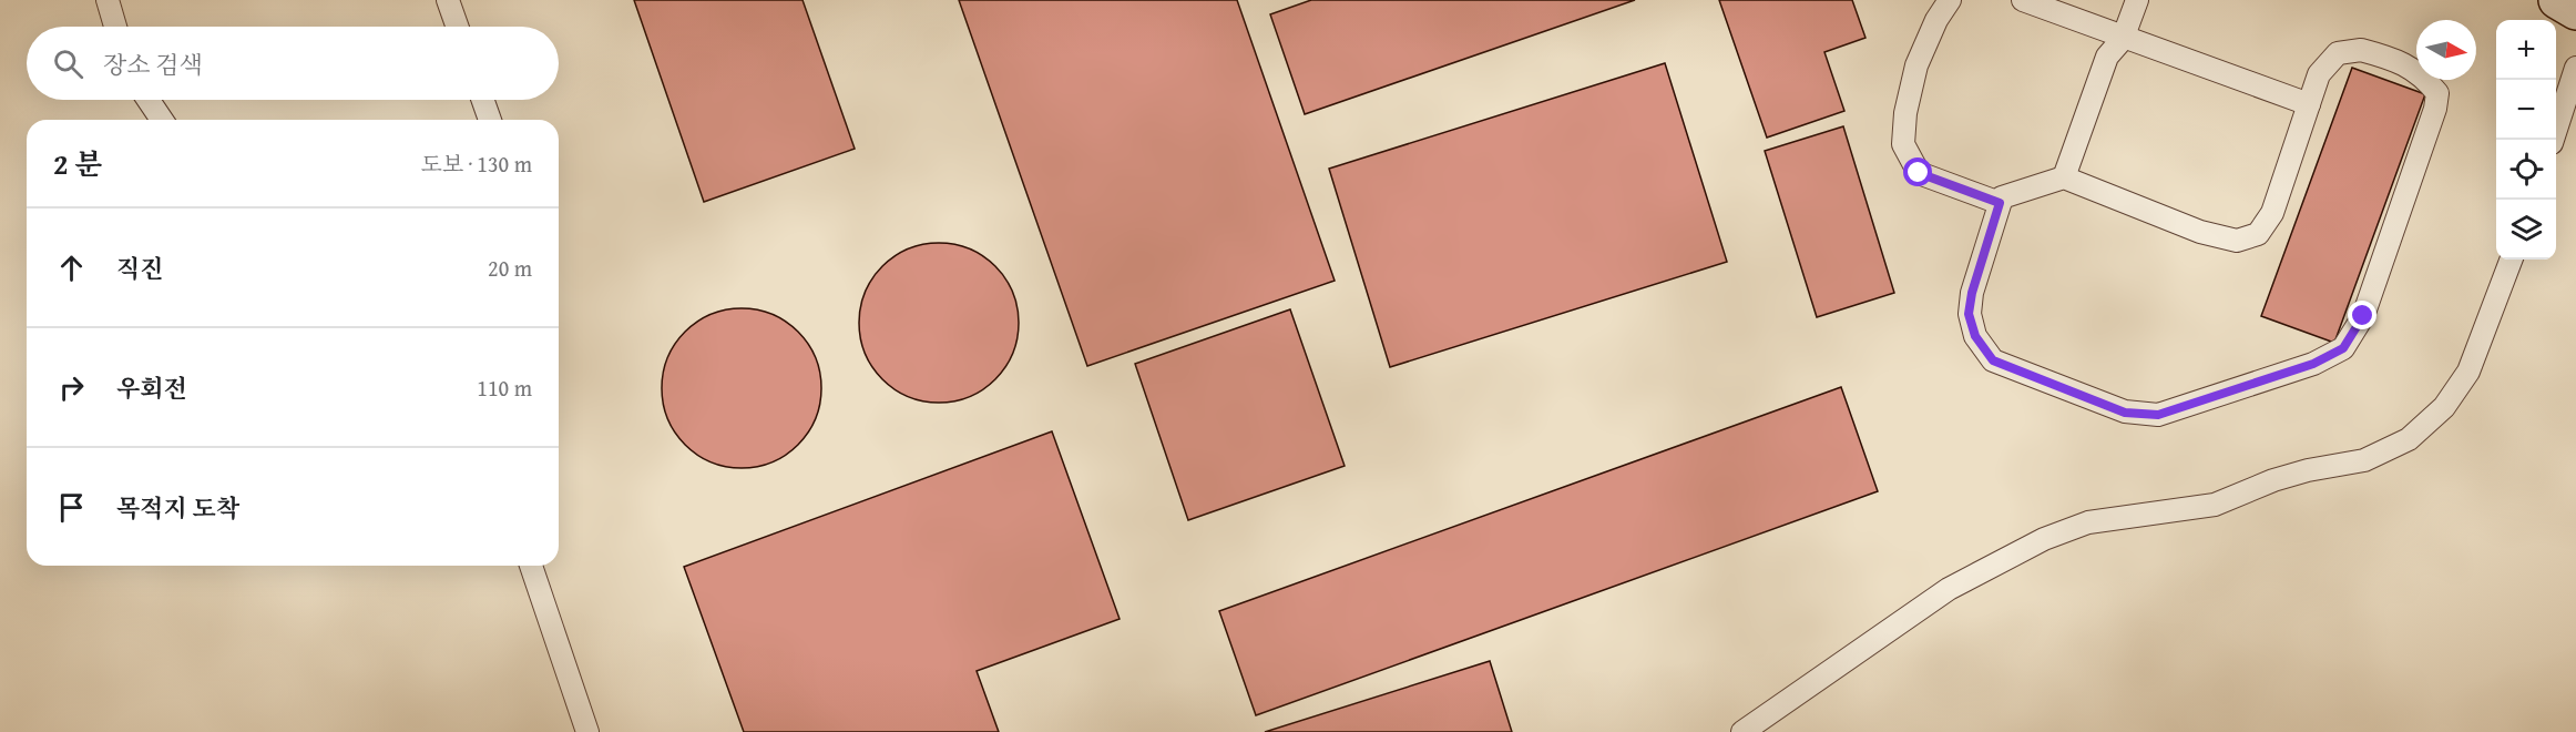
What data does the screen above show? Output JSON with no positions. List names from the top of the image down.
{
  "north": "right",
  "page": {
    "map_buttons": ["+", "−"],
    "search": "장소 검색",
    "heading": ["2 분", "도보 · 130 m"],
    "list": [
      ["직진", "20 m"],
      ["우회전", "110 m"],
      "목적지 도착"
    ]
  }
}
